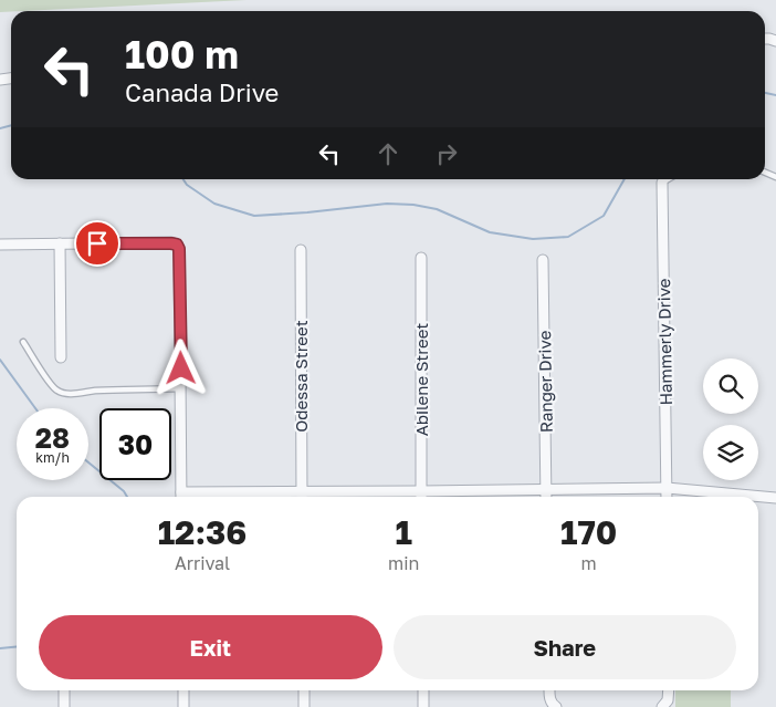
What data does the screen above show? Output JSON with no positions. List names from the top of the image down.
{
  "streets": {
    "street": [
      "Hammerly Drive",
      "Odessa Street",
      "Abilene Street",
      "Ranger Drive"
    ]
  },
  "page": {
    "turn": ["100 m", "Canada Drive"],
    "speed": "28 km/h",
    "limit": "30",
    "eta": [
      "12:36",
      "Arrival",
      "1",
      "min",
      "170",
      "m"
    ],
    "buttons": ["Exit", "Share"]
  }
}
